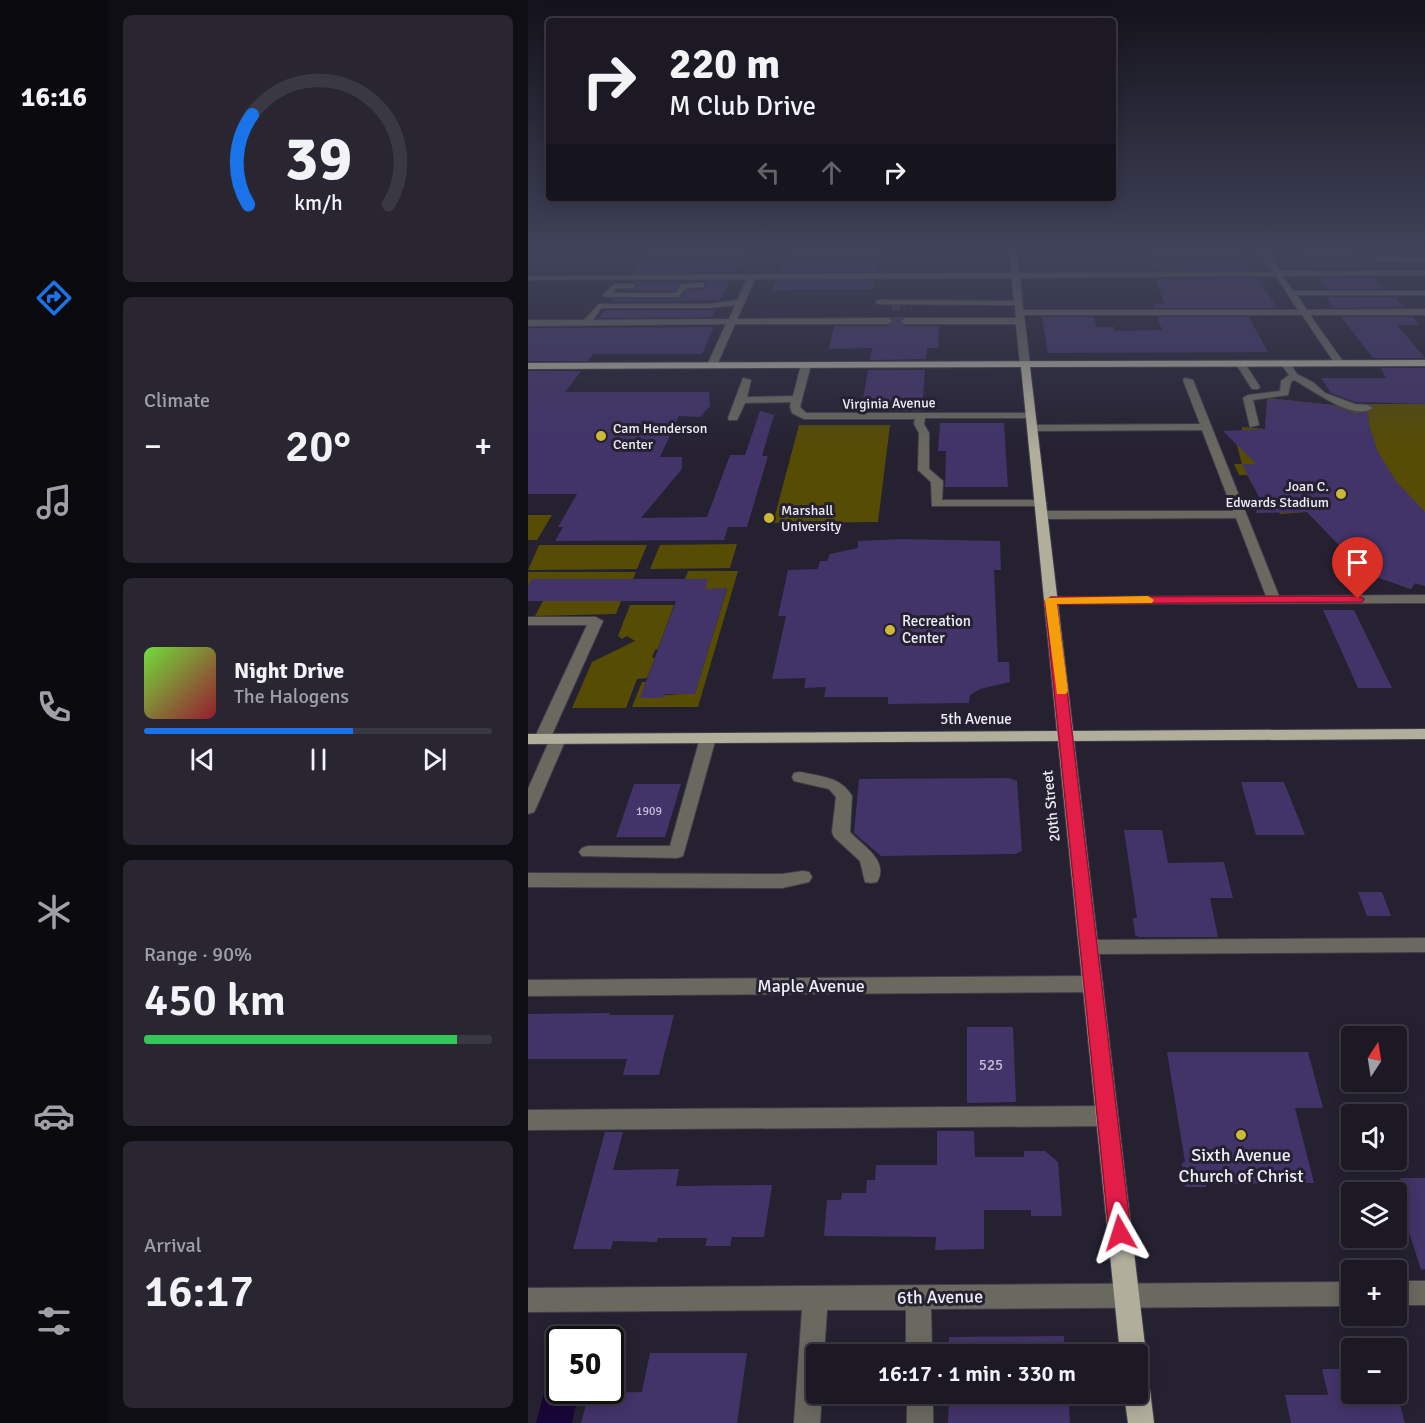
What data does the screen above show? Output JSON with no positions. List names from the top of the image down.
{
  "streets": {
    "main road": ["5th Avenue", "20th Street"],
    "street": ["Virginia Avenue", "Maple Avenue", "6th Avenue"]
  },
  "crossings": [
    ["Virginia Avenue", "20th Street"],
    ["5th Avenue", "20th Street"],
    ["20th Street", "Maple Avenue"],
    ["20th Street", "6th Avenue"]
  ],
  "places": [
    "Cam Henderson Center",
    "Joan C. Edwards Stadium",
    "Marshall University",
    "Recreation Center",
    "Sixth Avenue Church of Christ"
  ],
  "house_numbers": ["1909", "525"],
  "north": "top",
  "page": {
    "tabs": "16:16",
    "turn": ["220 m", "M Club Drive"],
    "tile": [
      "Climate",
      ["Range · 90%", "450 km"],
      ["Arrival", "16:17"]
    ],
    "heat": ["−", "20°", "+"],
    "song": ["Night Drive", "The Halogens"],
    "map_buttons": ["+", "−"],
    "limit": "50",
    "trip": "16:17 · 1 min · 330 m",
    "gauge": ["39", "km/h"]
  }
}
